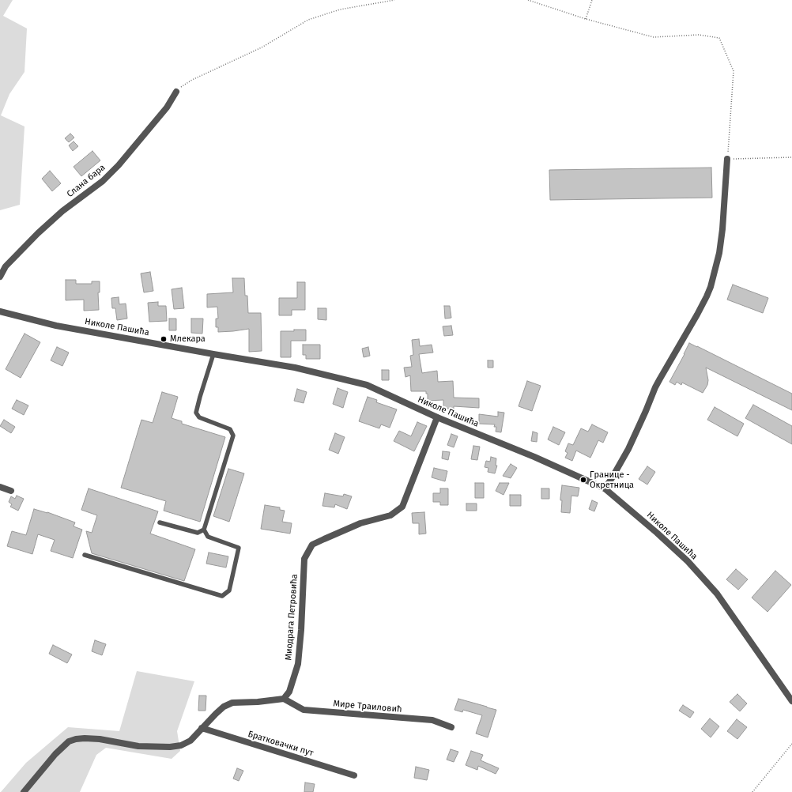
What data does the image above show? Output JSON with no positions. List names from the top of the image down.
{
  "streets": {
    "street": [
      "Слана бара",
      "Николе Пашића",
      "Миодрага Петровића",
      "Мире Траиловић",
      "Братковачки пут"
    ]
  },
  "crossings": [
    ["Николе Пашића", "Миодрага Петровића"],
    ["Миодрага Петровића", "Мире Траиловић"]
  ],
  "places": ["Млекара", "Границе - Окретница"]
}
